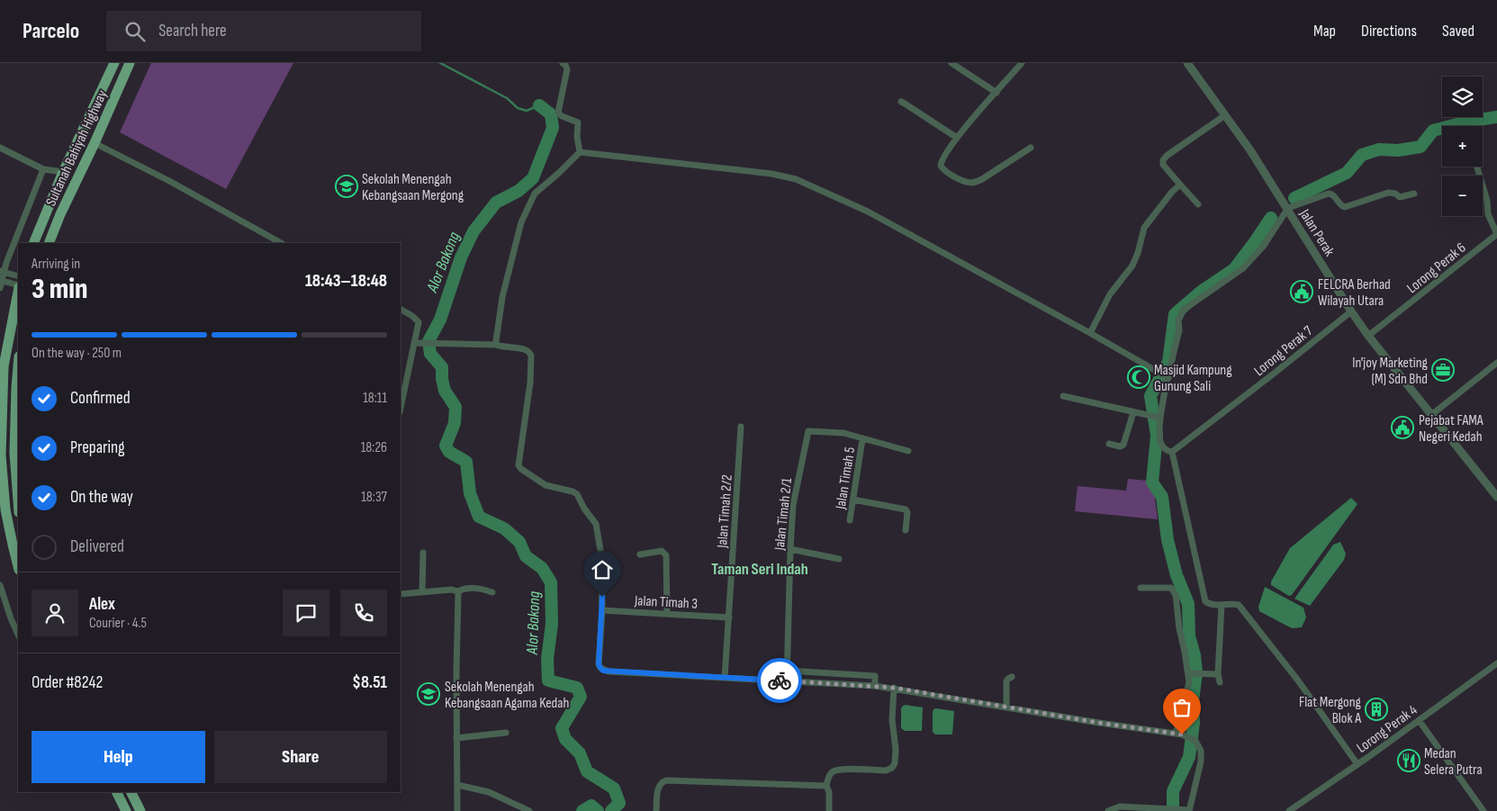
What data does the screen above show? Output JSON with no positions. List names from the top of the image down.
{
  "streets": {
    "main road": ["Sultanah Bahiyah Highway"],
    "street": [
      "Jalan Perak",
      "Lorong Perak 6",
      "Lorong Perak 7",
      "Jalan Timah 5",
      "Jalan Timah 2/2",
      "Jalan Timah 2/1",
      "Jalan Timah 3",
      "Lorong Perak 4"
    ]
  },
  "crossings": [
    ["Jalan Perak", "Lorong Perak 6"],
    ["Jalan Perak", "Lorong Perak 7"],
    ["Jalan Timah 5", "Jalan Timah 2/1"],
    ["Jalan Timah 2/2", "Jalan Timah 3"]
  ],
  "districts": ["Taman Seri Indah"],
  "water": ["Alor Bakong"],
  "places": {
    "school or university": ["Sekolah Menengah Kebangsaan Mergong", "Sekolah Menengah Kebangsaan Agama Kedah"],
    "public building": ["FELCRA Berhad Wilayah Utara", "Pejabat FAMA Negeri Kedah"],
    "office": ["In'joy Marketing (M) Sdn Bhd"],
    "mosque": ["Masjid Kampung Gunung Sali"],
    "building": ["Flat Mergong Blok A"],
    "restaurant": ["Medan Selera Putra"]
  },
  "page": {
    "header": "Parcelo",
    "search": "Search here",
    "nav": ["Map", "Directions", "Saved"],
    "map_buttons": ["+", "−"],
    "heading": ["3 min", "Arriving in", "18:43–18:48"],
    "panel": [
      "Alex",
      "Courier · 4.5",
      "Order #8242",
      "$8.51"
    ],
    "bar": "On the way · 250 m",
    "list": [
      ["Confirmed", "18:11"],
      ["Preparing", "18:26"],
      ["On the way", "18:37"],
      "Delivered"
    ],
    "buttons": ["Help", "Share"]
  }
}
